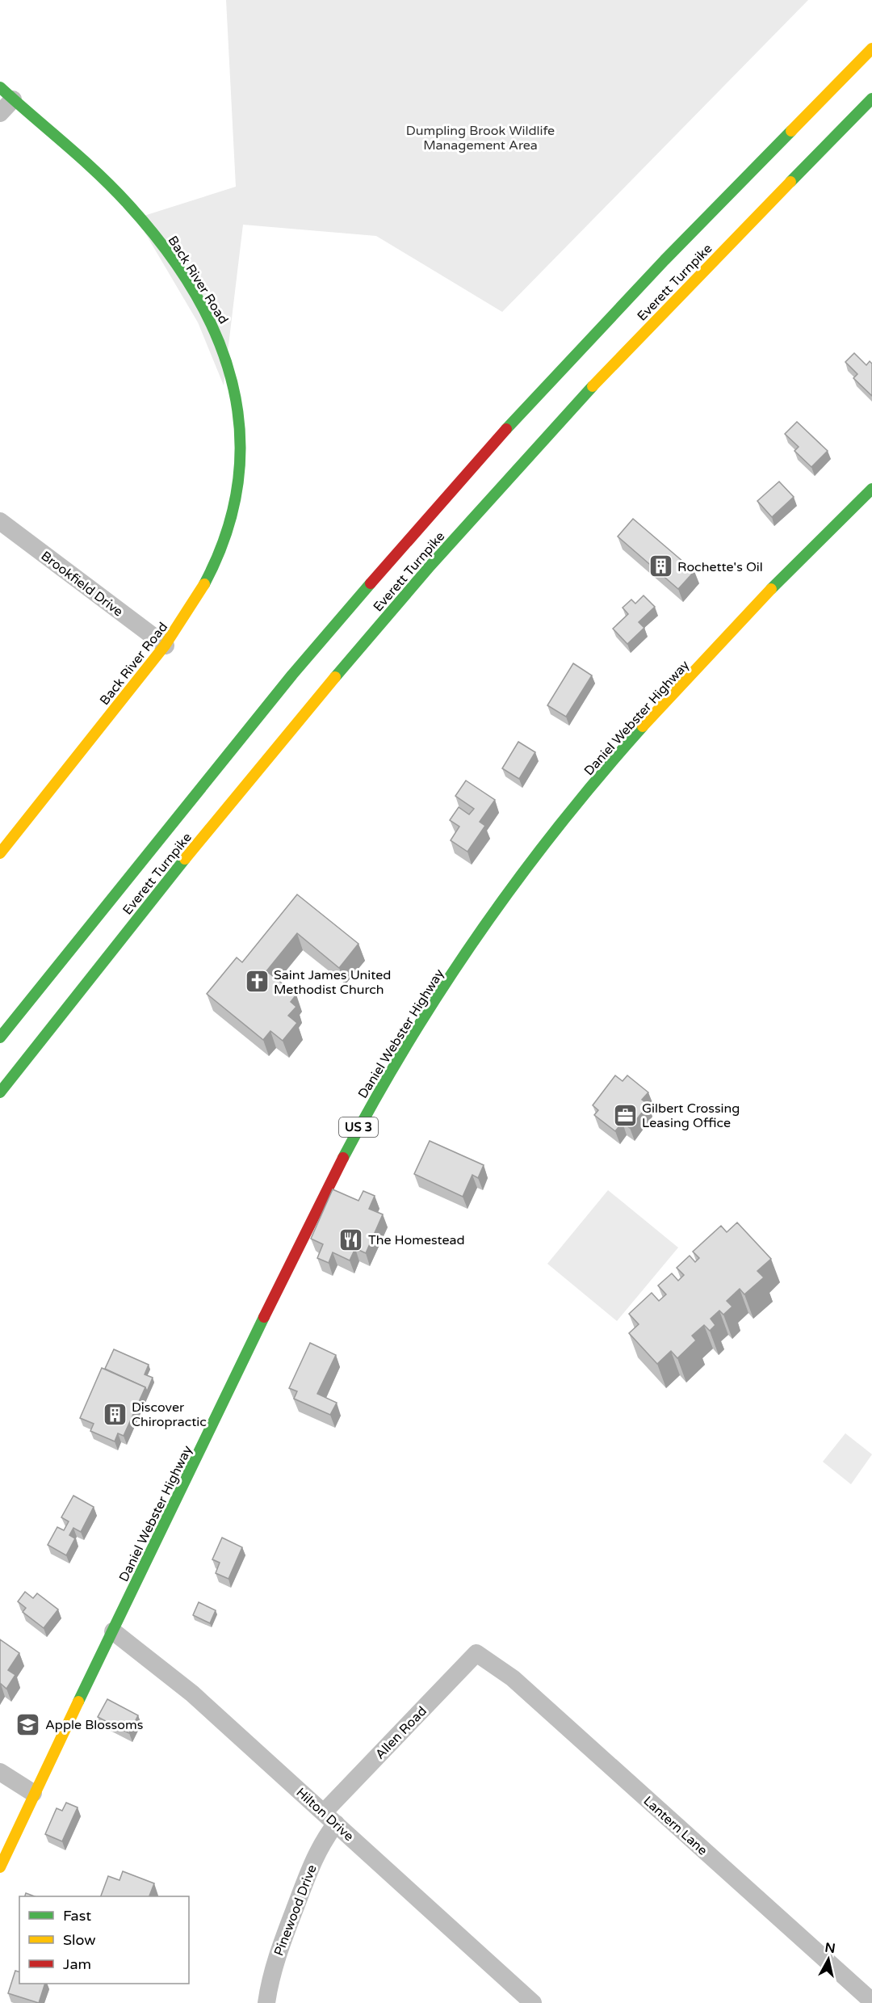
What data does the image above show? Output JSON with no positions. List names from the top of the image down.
{
  "streets": {
    "main road": [
      "Back River Road",
      "Everett Turnpike",
      "Daniel Webster Highway",
      "US 3"
    ],
    "street": [
      "Brookfield Drive",
      "Allen Road",
      "Hilton Drive",
      "Lantern Lane",
      "Pinewood Drive"
    ]
  },
  "crossings": [
    ["Back River Road", "Brookfield Drive"],
    ["Daniel Webster Highway", "Hilton Drive"],
    ["Allen Road", "Hilton Drive"],
    ["Allen Road", "Lantern Lane"],
    ["Allen Road", "Pinewood Drive"],
    ["Hilton Drive", "Pinewood Drive"]
  ],
  "parks": ["Dumpling Brook Wildlife Management Area"],
  "places": {
    "building": ["Rochette's Oil", "Discover Chiropractic"],
    "church": ["Saint James United Methodist Church"],
    "office": ["Gilbert Crossing Leasing Office"],
    "restaurant": ["The Homestead"],
    "school or university": ["Apple Blossoms"]
  },
  "legend": ["Fast", "Slow", "Jam"],
  "north": "top"
}
